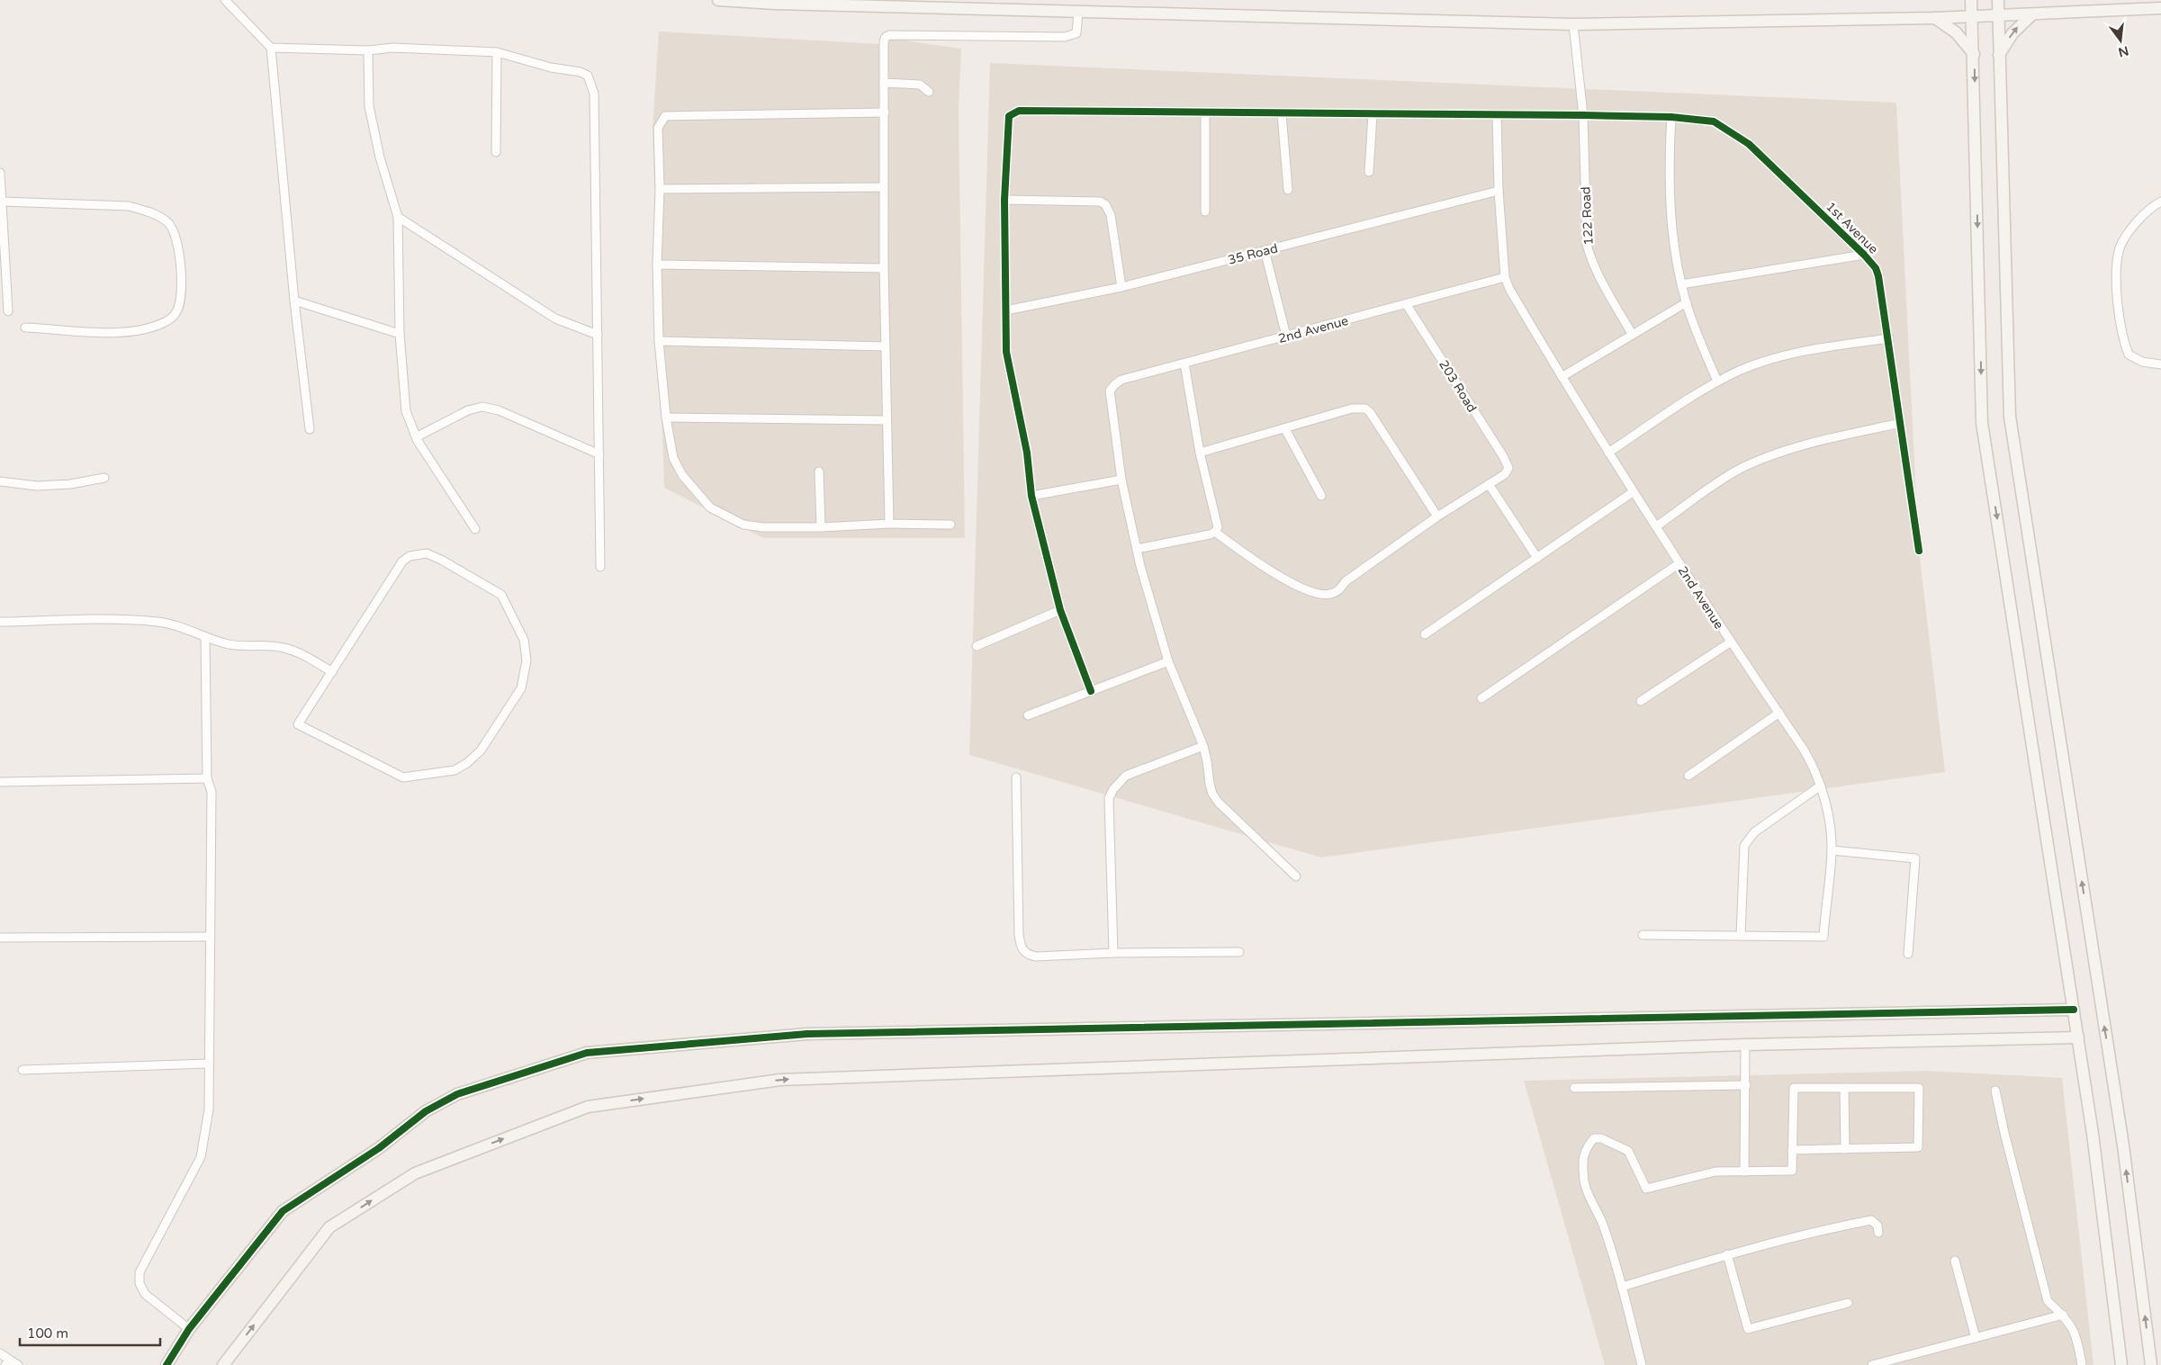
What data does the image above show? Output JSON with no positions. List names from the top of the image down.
{
  "streets": {
    "street": [
      "122 Road",
      "1st Avenue",
      "35 Road",
      "2nd Avenue",
      "203 Road"
    ]
  },
  "crossings": [
    ["122 Road", "1st Avenue"],
    ["1st Avenue", "2nd Avenue"],
    ["35 Road", "2nd Avenue"],
    ["2nd Avenue", "203 Road"]
  ],
  "scale_bar": "100 m",
  "north": "bottom"
}
